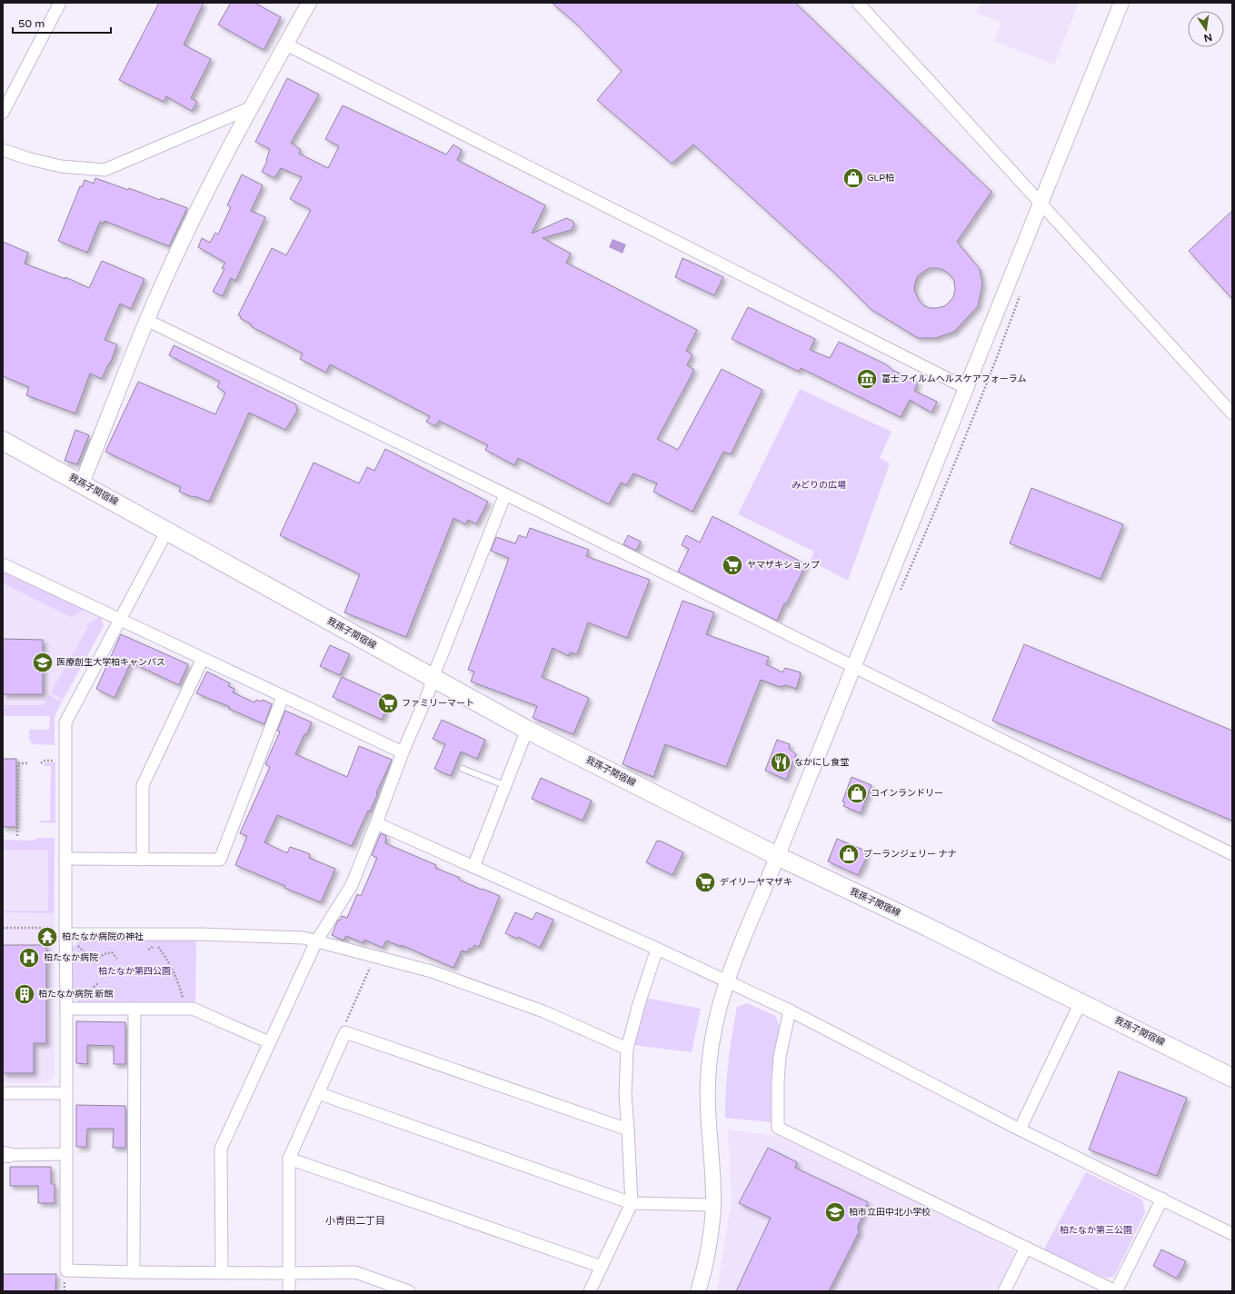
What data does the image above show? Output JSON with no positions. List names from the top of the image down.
{
  "streets": {
    "main road": ["我孫子関宿線"]
  },
  "districts": ["小青田二丁目"],
  "parks": ["みどりの広場", "柏たなか第四公園", "柏たなか第三公園"],
  "places": {
    "shop": ["GLP柏", "コインランドリー", "ブーランジェリー ナナ"],
    "museum": ["富士フイルムヘルスケアフォーラム"],
    "supermarket": ["ヤマザキショップ", "ファミリーマート", "デイリーヤマザキ"],
    "school or university": ["医療創生大学柏キャンパス", "柏市立田中北小学校"],
    "restaurant": ["なかにし食堂"],
    "temple": ["柏たなか病院の神社"],
    "hospital": ["柏たなか病院"],
    "building": ["柏たなか病院 新館"]
  },
  "scale_bar": "50 m",
  "north": "bottom"
}
